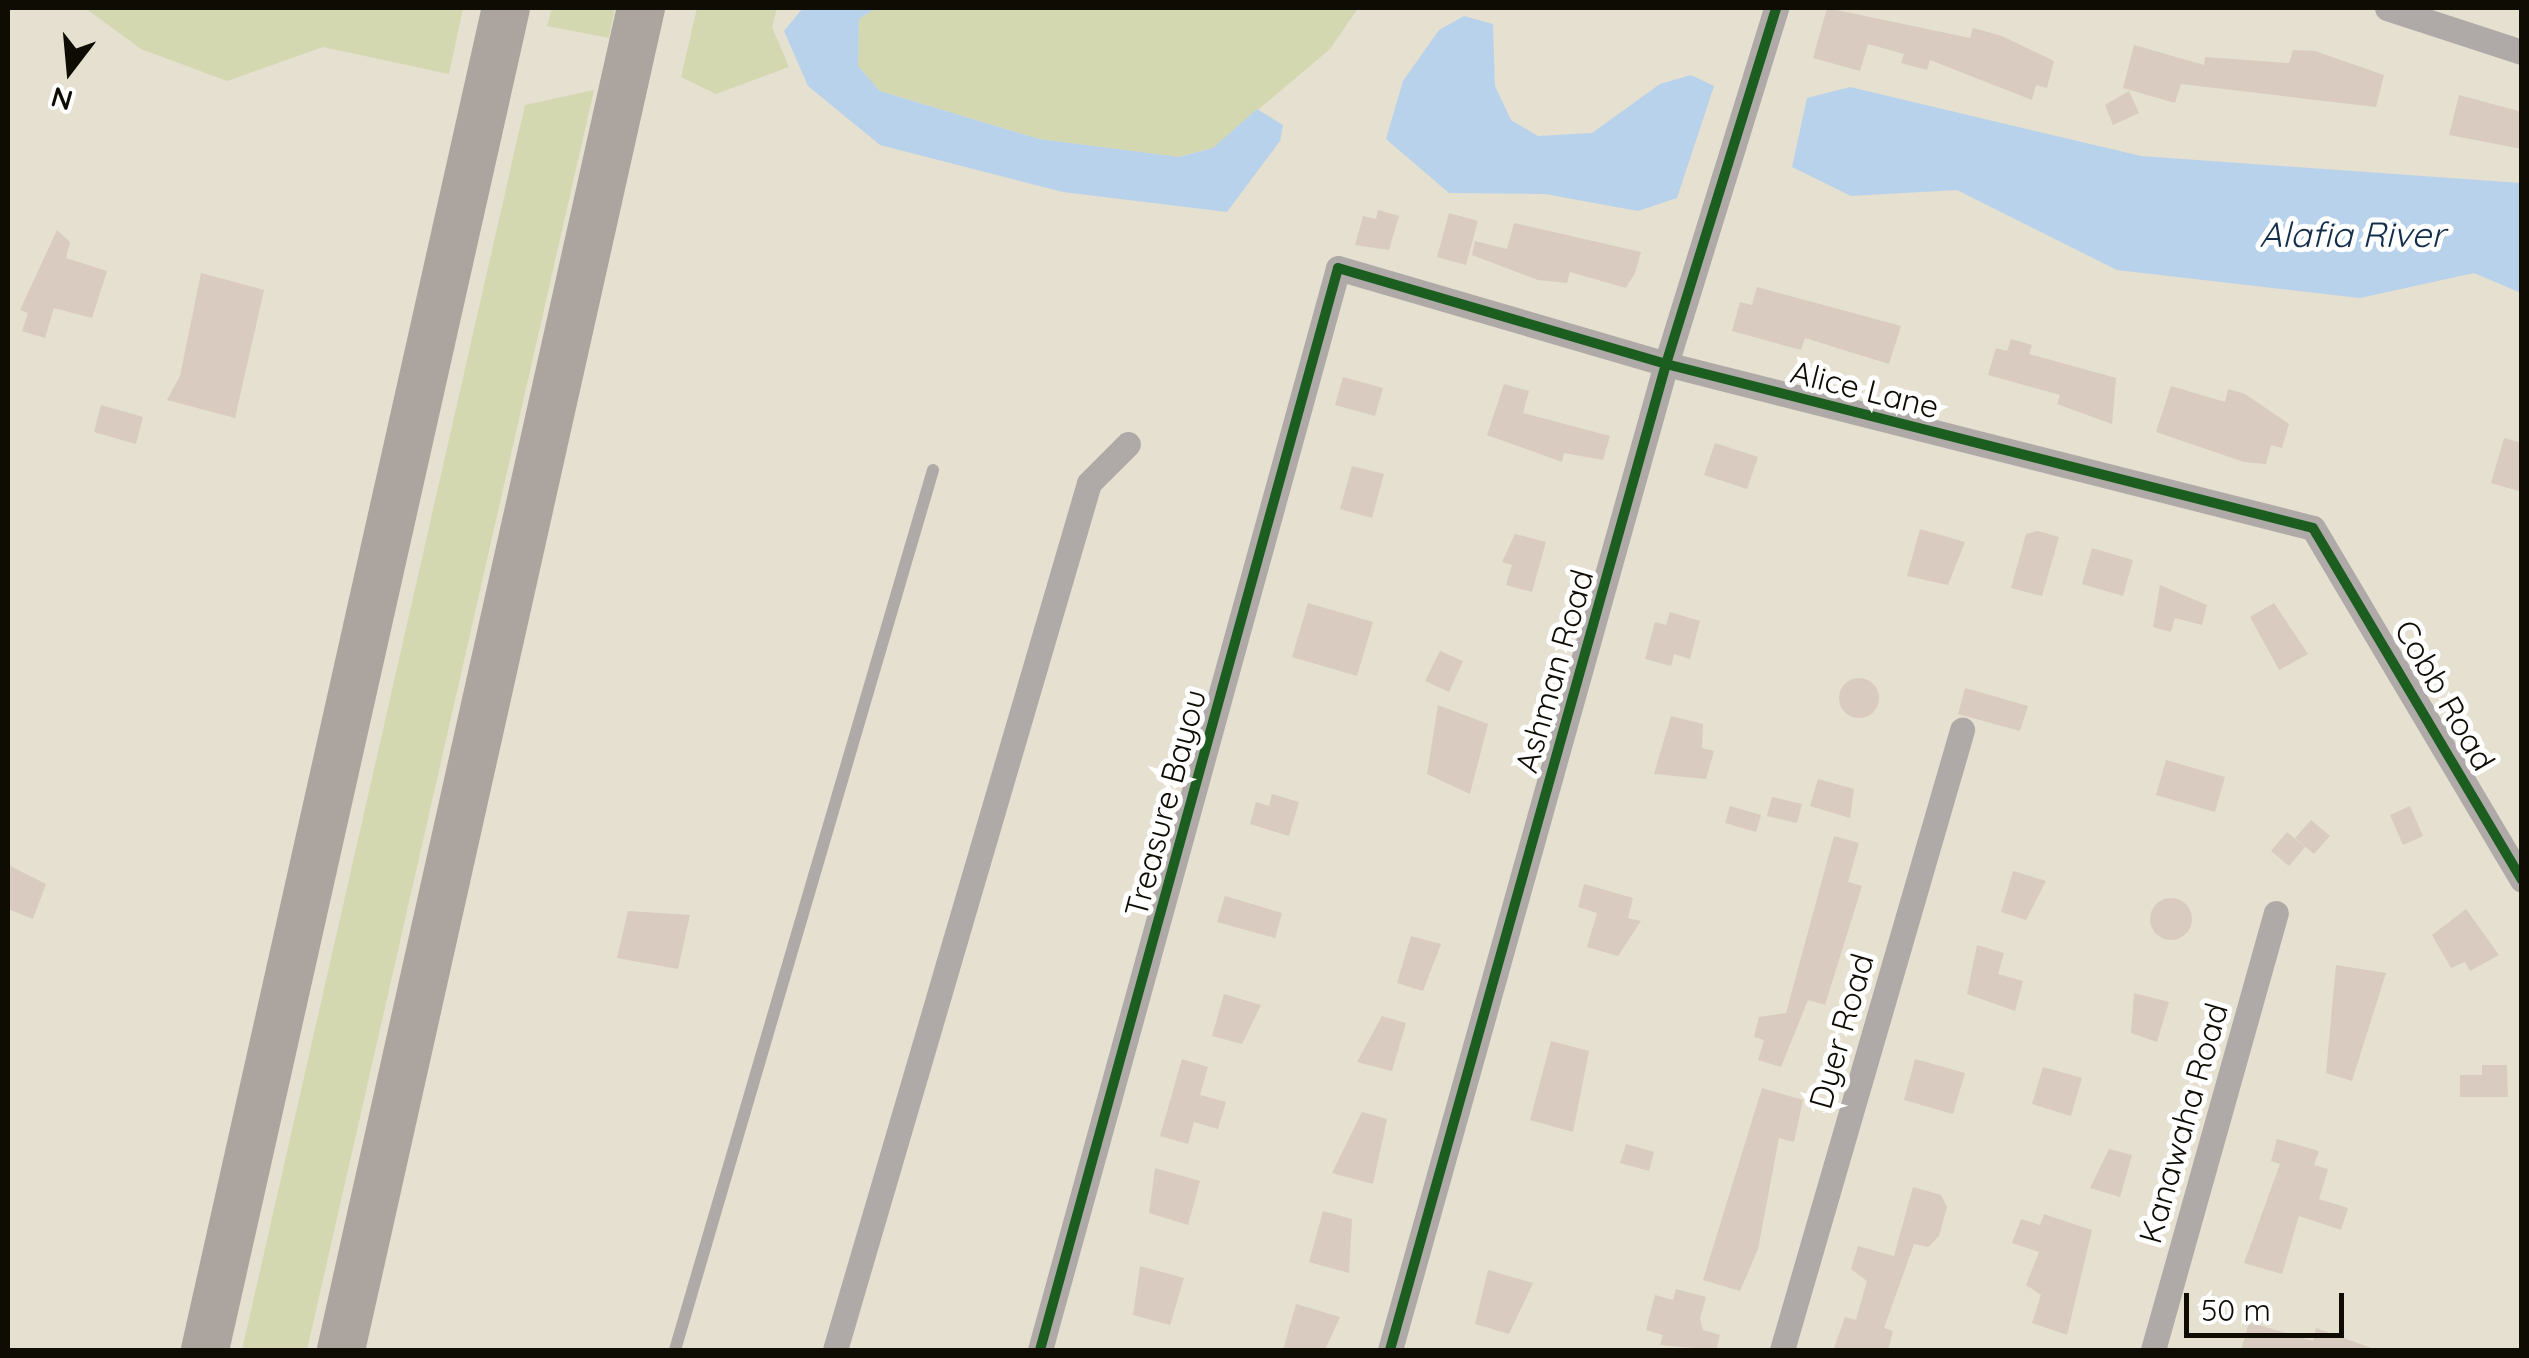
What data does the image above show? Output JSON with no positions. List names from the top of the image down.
{
  "streets": {
    "street": [
      "Alice Lane",
      "Ashman Road",
      "Cobb Road",
      "Treasure Bayou",
      "Dyer Road",
      "Kanawaha Road"
    ]
  },
  "crossings": [
    ["Alice Lane", "Ashman Road"],
    ["Alice Lane", "Cobb Road"],
    ["Alice Lane", "Treasure Bayou"]
  ],
  "water": ["Alafia River"],
  "scale_bar": "50 m",
  "north": "bottom"
}
